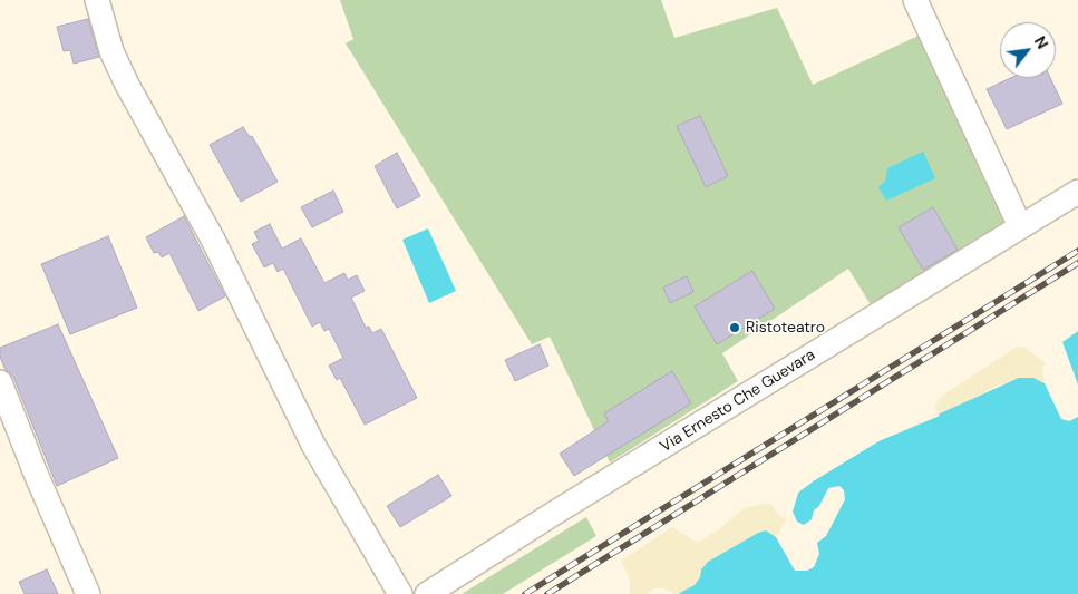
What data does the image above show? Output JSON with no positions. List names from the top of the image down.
{
  "streets": {
    "street": ["Via Ernesto Che Guevara"]
  },
  "places": ["Ristoteatro"],
  "north": "top right"
}
